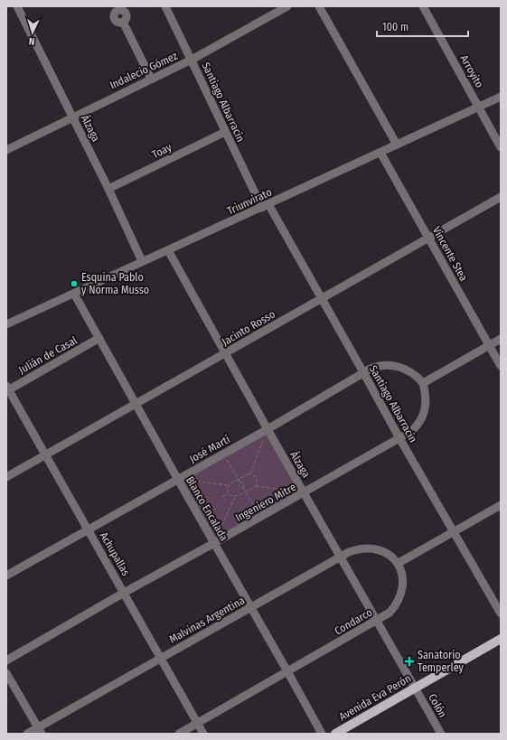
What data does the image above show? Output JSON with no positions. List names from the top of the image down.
{
  "streets": {
    "main road": ["Avenida Eva Perón"],
    "street": [
      "Indalecio Gómez",
      "Arroyito",
      "Santiago Albarracín",
      "Álzaga",
      "Toay",
      "Triunvirato",
      "Vincente Stea",
      "Jacinto Rosso",
      "Julián de Casal",
      "José Martí",
      "Ingeniero Mitre",
      "Blanco Encalada",
      "Achupallas",
      "Malvinas Argentina",
      "Condarco",
      "Colón"
    ]
  },
  "crossings": [
    ["Indalecio Gómez", "Santiago Albarracín"],
    ["Indalecio Gómez", "Álzaga"],
    ["Arroyito", "Triunvirato"],
    ["Santiago Albarracín", "Toay"],
    ["Santiago Albarracín", "Triunvirato"],
    ["Santiago Albarracín", "Jacinto Rosso"],
    ["Santiago Albarracín", "José Martí"],
    ["Santiago Albarracín", "Ingeniero Mitre"],
    ["Álzaga", "Toay"],
    ["Álzaga", "Triunvirato"],
    ["Álzaga", "Jacinto Rosso"],
    ["Álzaga", "José Martí"],
    ["Álzaga", "Ingeniero Mitre"],
    ["Álzaga", "Malvinas Argentina"],
    ["Álzaga", "Condarco"],
    ["Álzaga", "Avenida Eva Perón"],
    ["Álzaga", "Colón"],
    ["Triunvirato", "Vincente Stea"],
    ["Triunvirato", "Blanco Encalada"],
    ["Vincente Stea", "Jacinto Rosso"],
    ["Jacinto Rosso", "Blanco Encalada"],
    ["Jacinto Rosso", "Achupallas"],
    ["Julián de Casal", "Blanco Encalada"],
    ["Julián de Casal", "Achupallas"],
    ["José Martí", "Ingeniero Mitre"],
    ["José Martí", "Blanco Encalada"],
    ["José Martí", "Achupallas"],
    ["Ingeniero Mitre", "Blanco Encalada"],
    ["Ingeniero Mitre", "Achupallas"],
    ["Blanco Encalada", "Malvinas Argentina"],
    ["Blanco Encalada", "Condarco"],
    ["Achupallas", "Malvinas Argentina"],
    ["Achupallas", "Condarco"],
    ["Malvinas Argentina", "Condarco"],
    ["Avenida Eva Perón", "Colón"]
  ],
  "places": {
    "other": ["Esquina Pablo y Norma Musso"],
    "health": ["Sanatorio Temperley"]
  },
  "scale_bar": "100 m",
  "north": "bottom"
}
